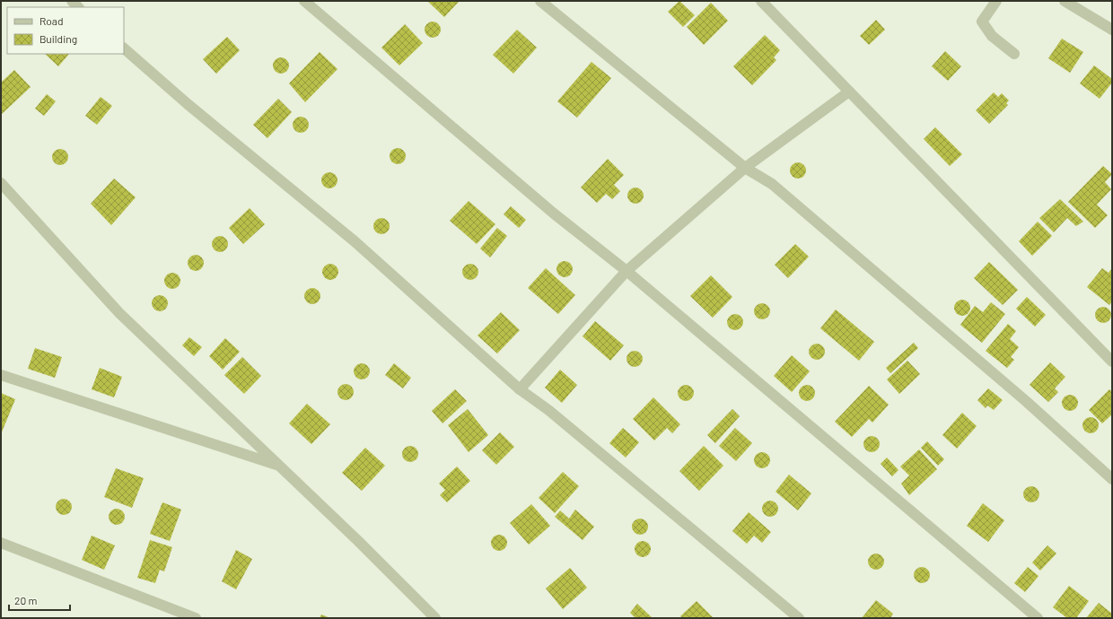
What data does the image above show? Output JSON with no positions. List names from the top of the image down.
{
  "legend": ["Road", "Building"],
  "scale_bar": "20 m"
}
